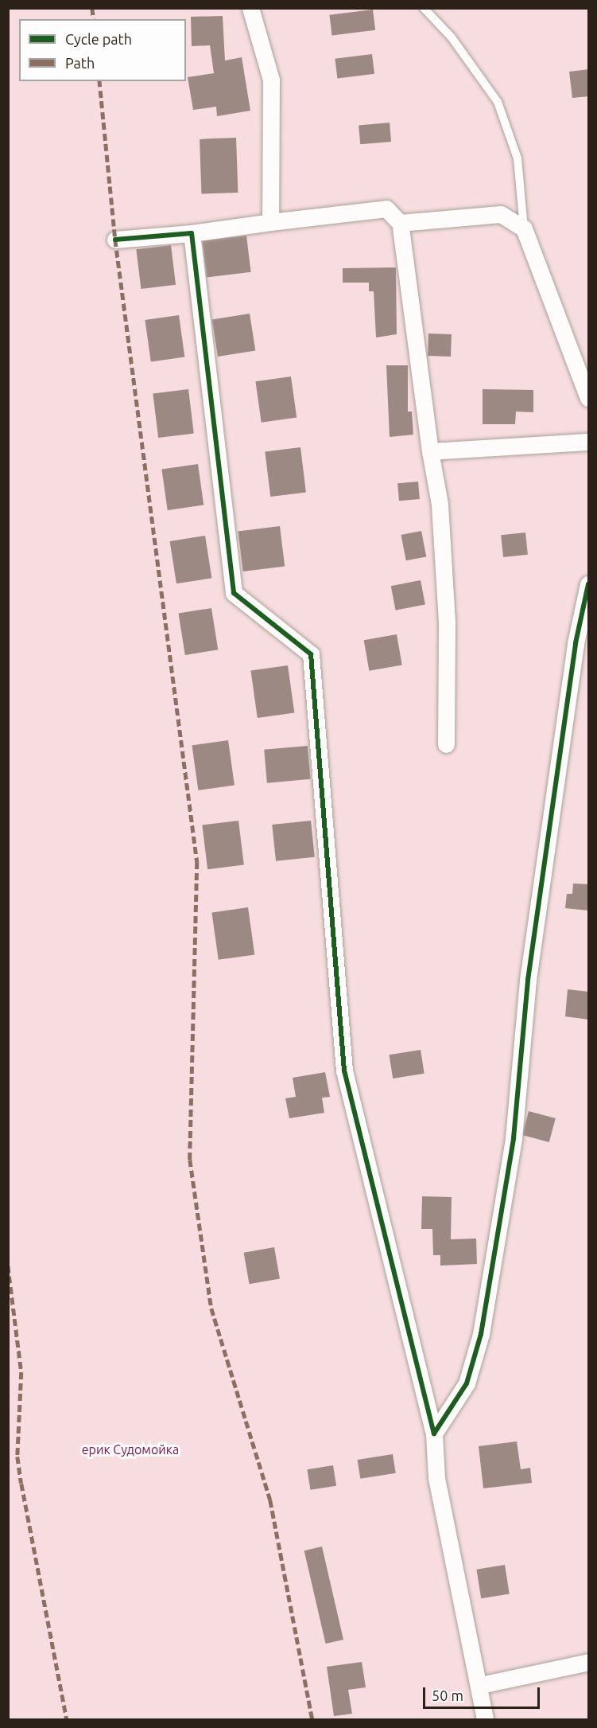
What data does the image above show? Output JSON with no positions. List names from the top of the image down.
{
  "parks": ["ерик Судомойка"],
  "legend": ["Cycle path", "Path"],
  "scale_bar": "50 m"
}
